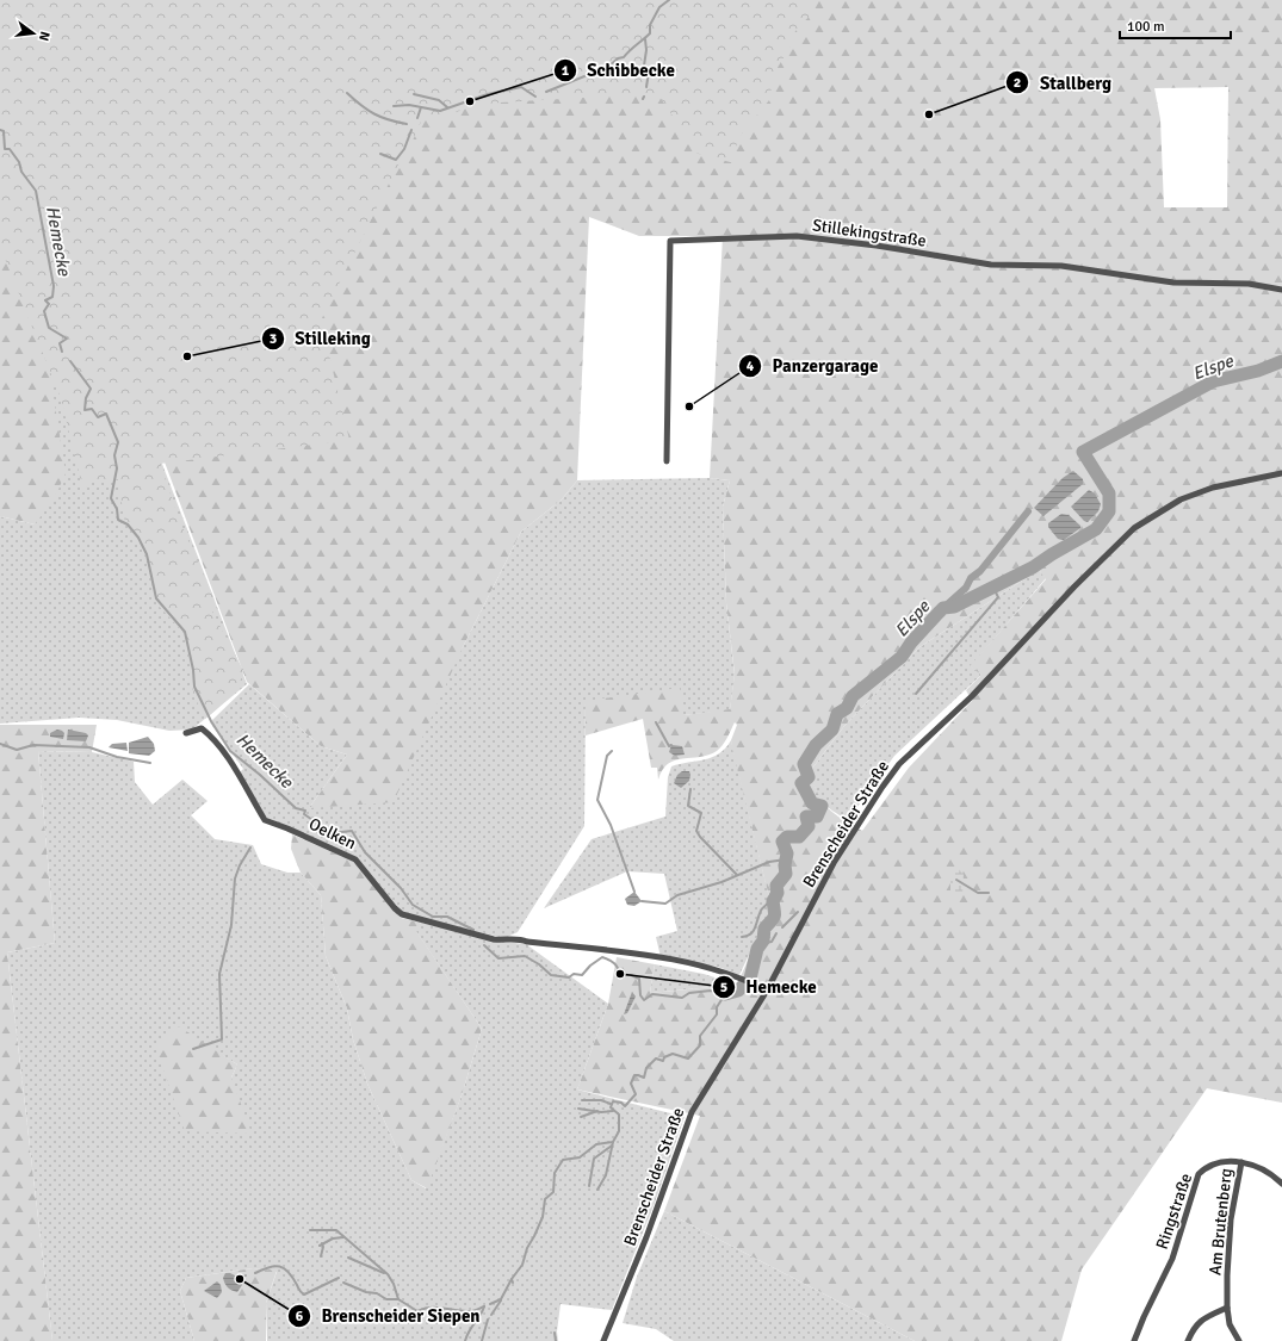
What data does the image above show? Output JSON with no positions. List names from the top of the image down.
{
  "streets": {
    "street": [
      "Stillekingstraße",
      "Brenscheider Straße",
      "Oelken",
      "Ringstraße",
      "Am Brutenberg"
    ]
  },
  "crossings": [
    ["Brenscheider Straße", "Oelken"],
    ["Ringstraße", "Am Brutenberg"]
  ],
  "water": ["Hemecke", "Elspe"],
  "places": [
    "Schibbecke",
    "Stallberg",
    "Stilleking",
    "Panzergarage",
    "Hemecke",
    "Brenscheider Siepen"
  ],
  "scale_bar": "100 m",
  "north": "right"
}
